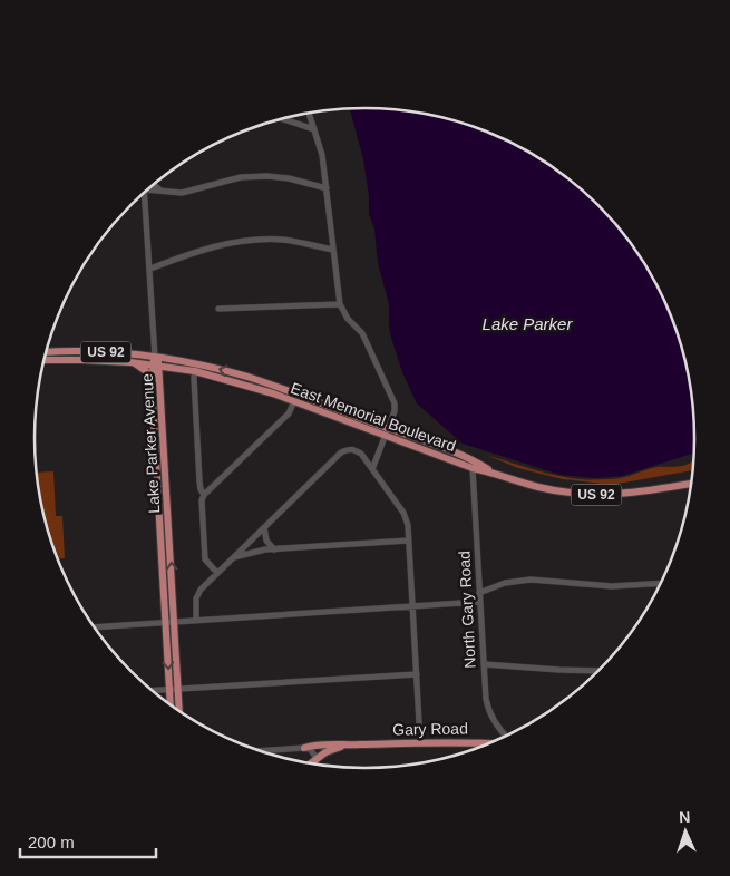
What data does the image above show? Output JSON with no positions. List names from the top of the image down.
{
  "streets": {
    "main road": [
      "US 92",
      "East Memorial Boulevard",
      "Lake Parker Avenue",
      "Gary Road"
    ],
    "street": ["North Gary Road"]
  },
  "crossings": [
    ["East Memorial Boulevard", "Lake Parker Avenue"],
    ["East Memorial Boulevard", "North Gary Road"]
  ],
  "water": ["Lake Parker"],
  "scale_bar": "200 m",
  "north": "top"
}
